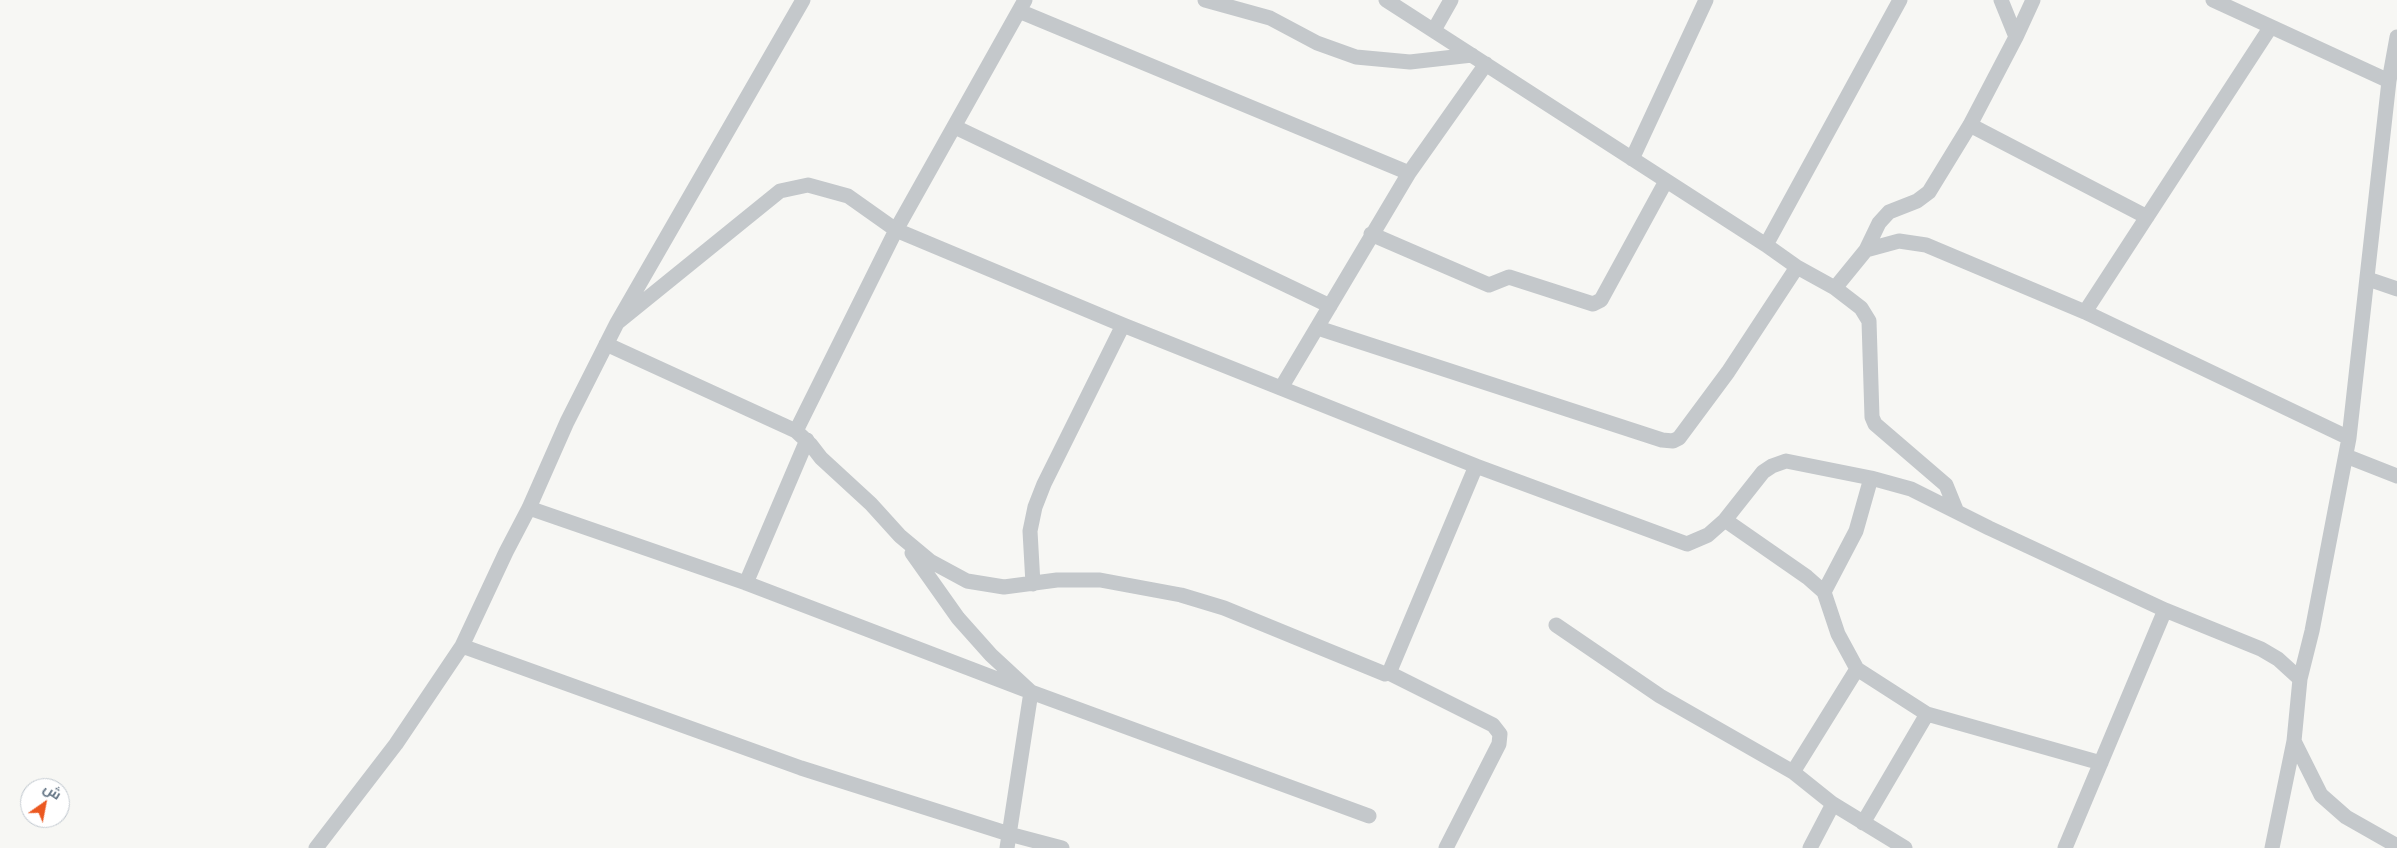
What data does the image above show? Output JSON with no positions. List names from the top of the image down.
{
  "north": "top right"
}
